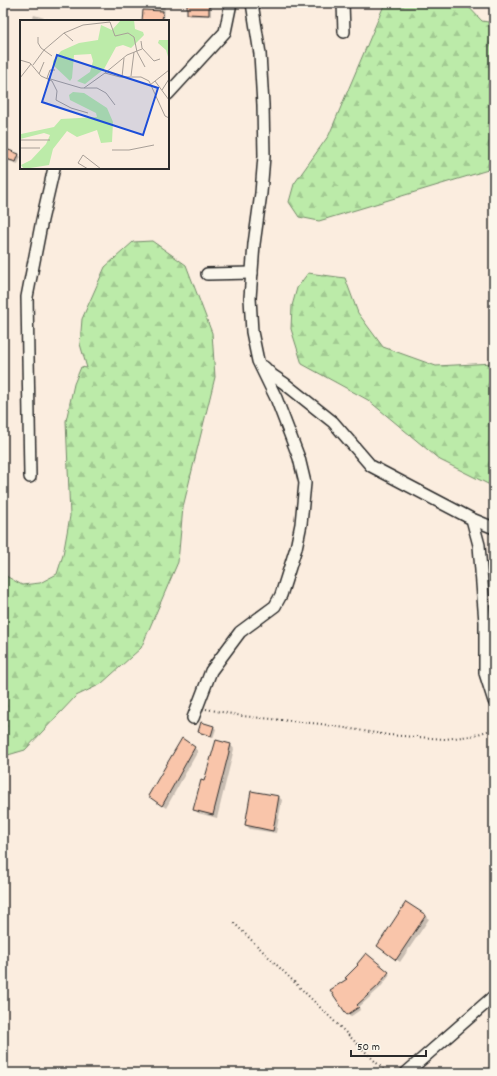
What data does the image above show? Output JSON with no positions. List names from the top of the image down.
{
  "scale_bar": "50 m"
}
